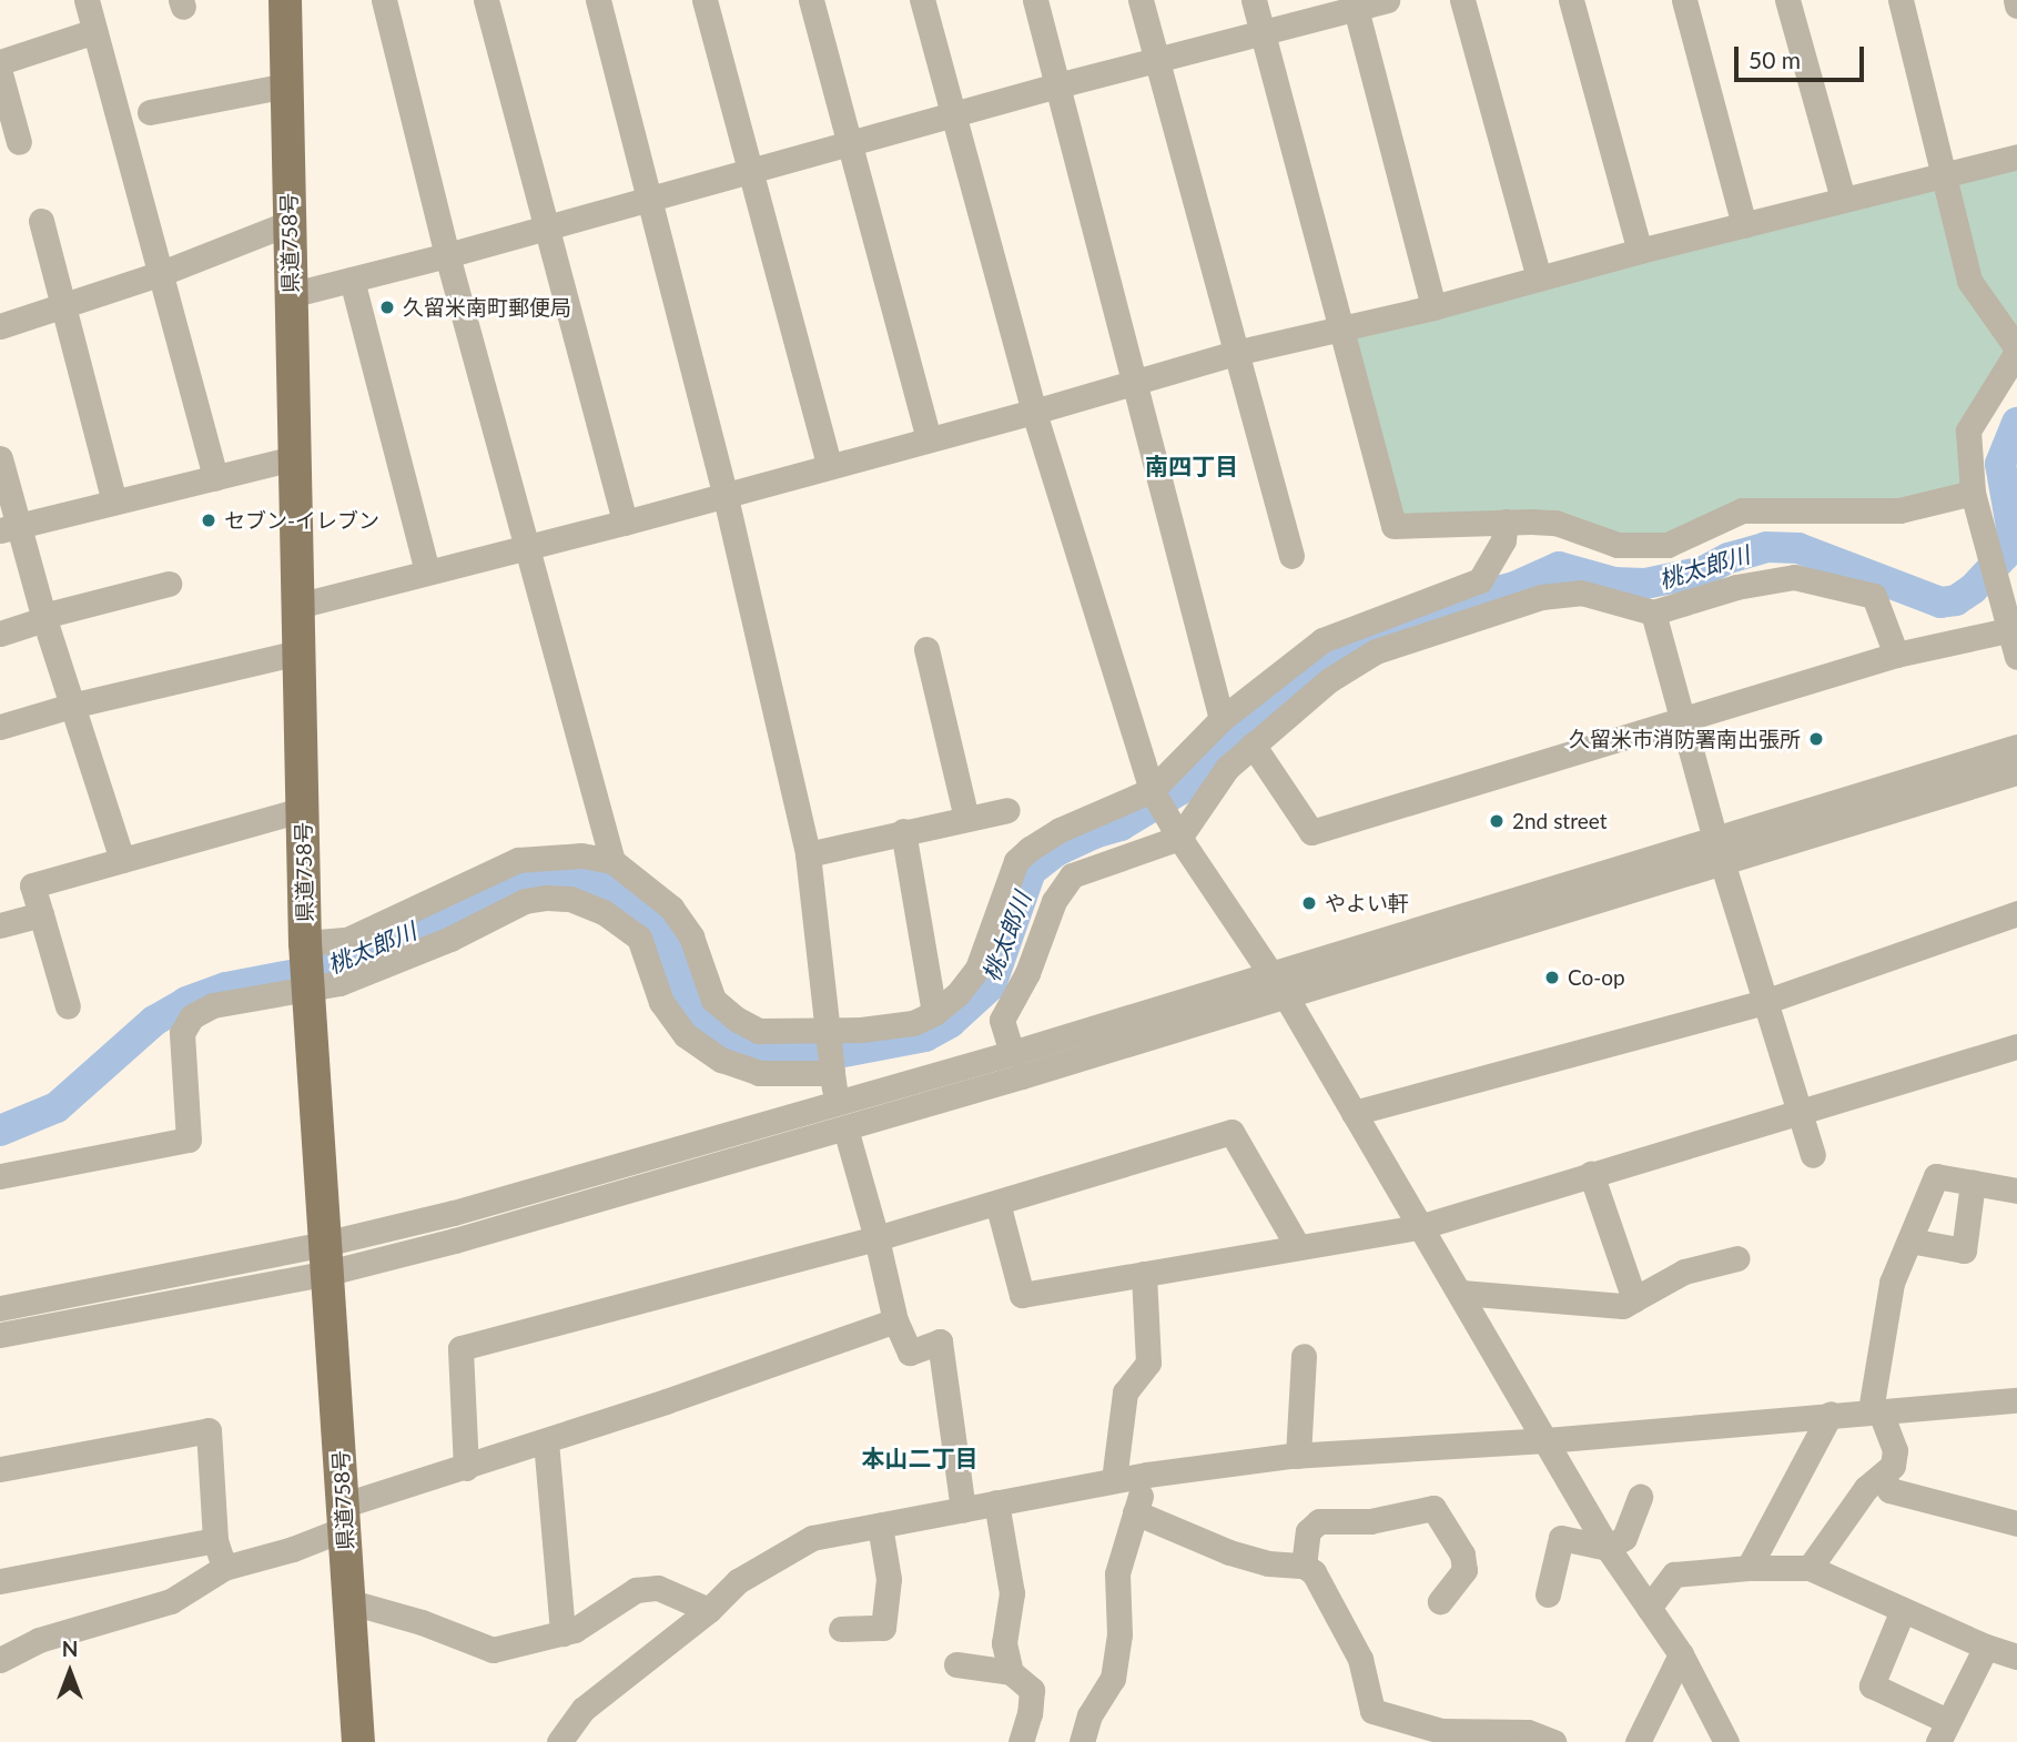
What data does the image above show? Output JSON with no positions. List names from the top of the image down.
{
  "streets": {
    "main road": ["県道758号"]
  },
  "districts": ["南四丁目", "本山二丁目"],
  "water": ["桃太郎川"],
  "places": [
    "久留米南町郵便局",
    "セブン-イレブン",
    "久留米市消防署南出張所",
    "2nd street",
    "やよい軒",
    "Co-op"
  ],
  "scale_bar": "50 m",
  "north": "top"
}
